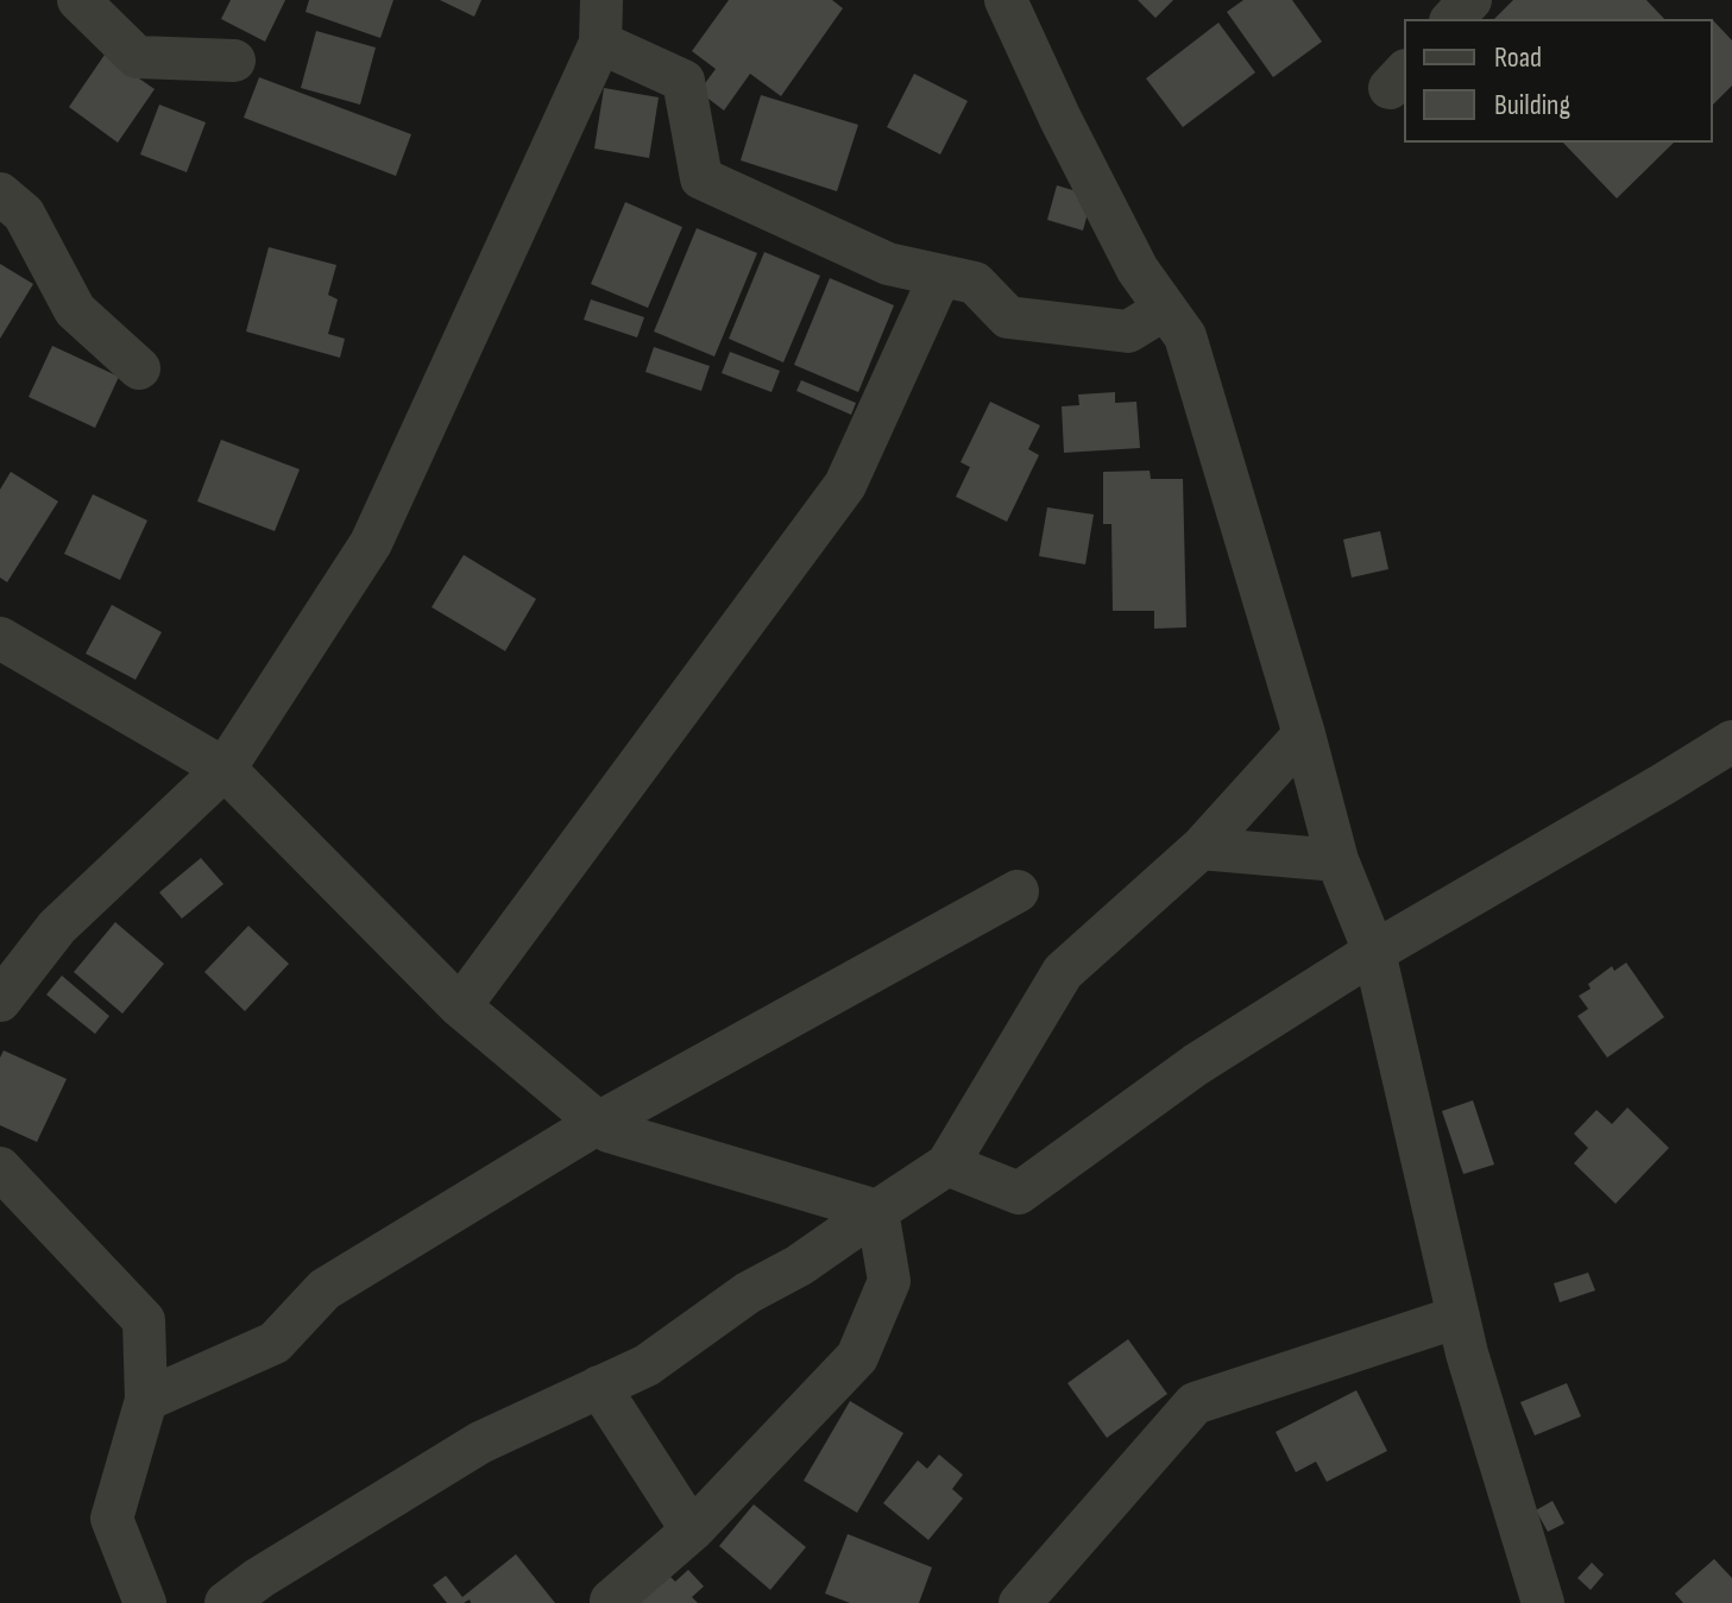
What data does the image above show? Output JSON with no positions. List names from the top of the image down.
{
  "legend": ["Road", "Building"]
}
